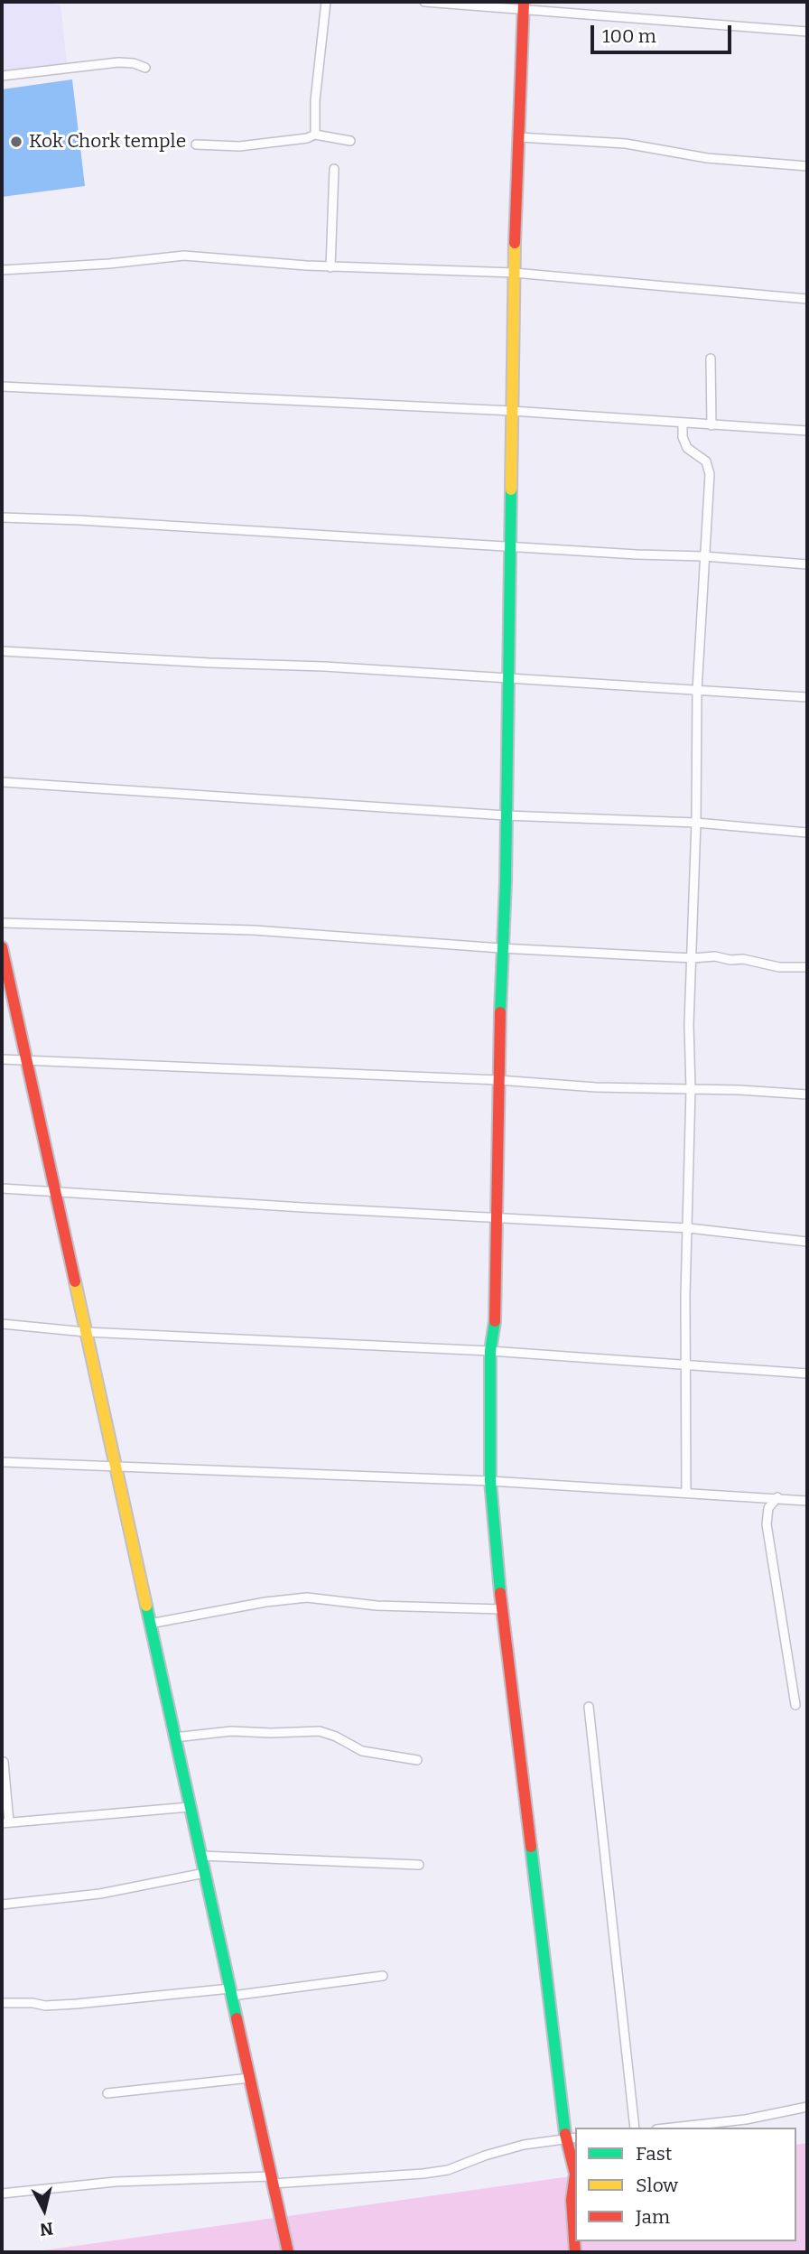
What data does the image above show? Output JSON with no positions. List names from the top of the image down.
{
  "places": ["Kok Chork temple"],
  "legend": ["Fast", "Slow", "Jam"],
  "scale_bar": "100 m",
  "north": "bottom"
}
